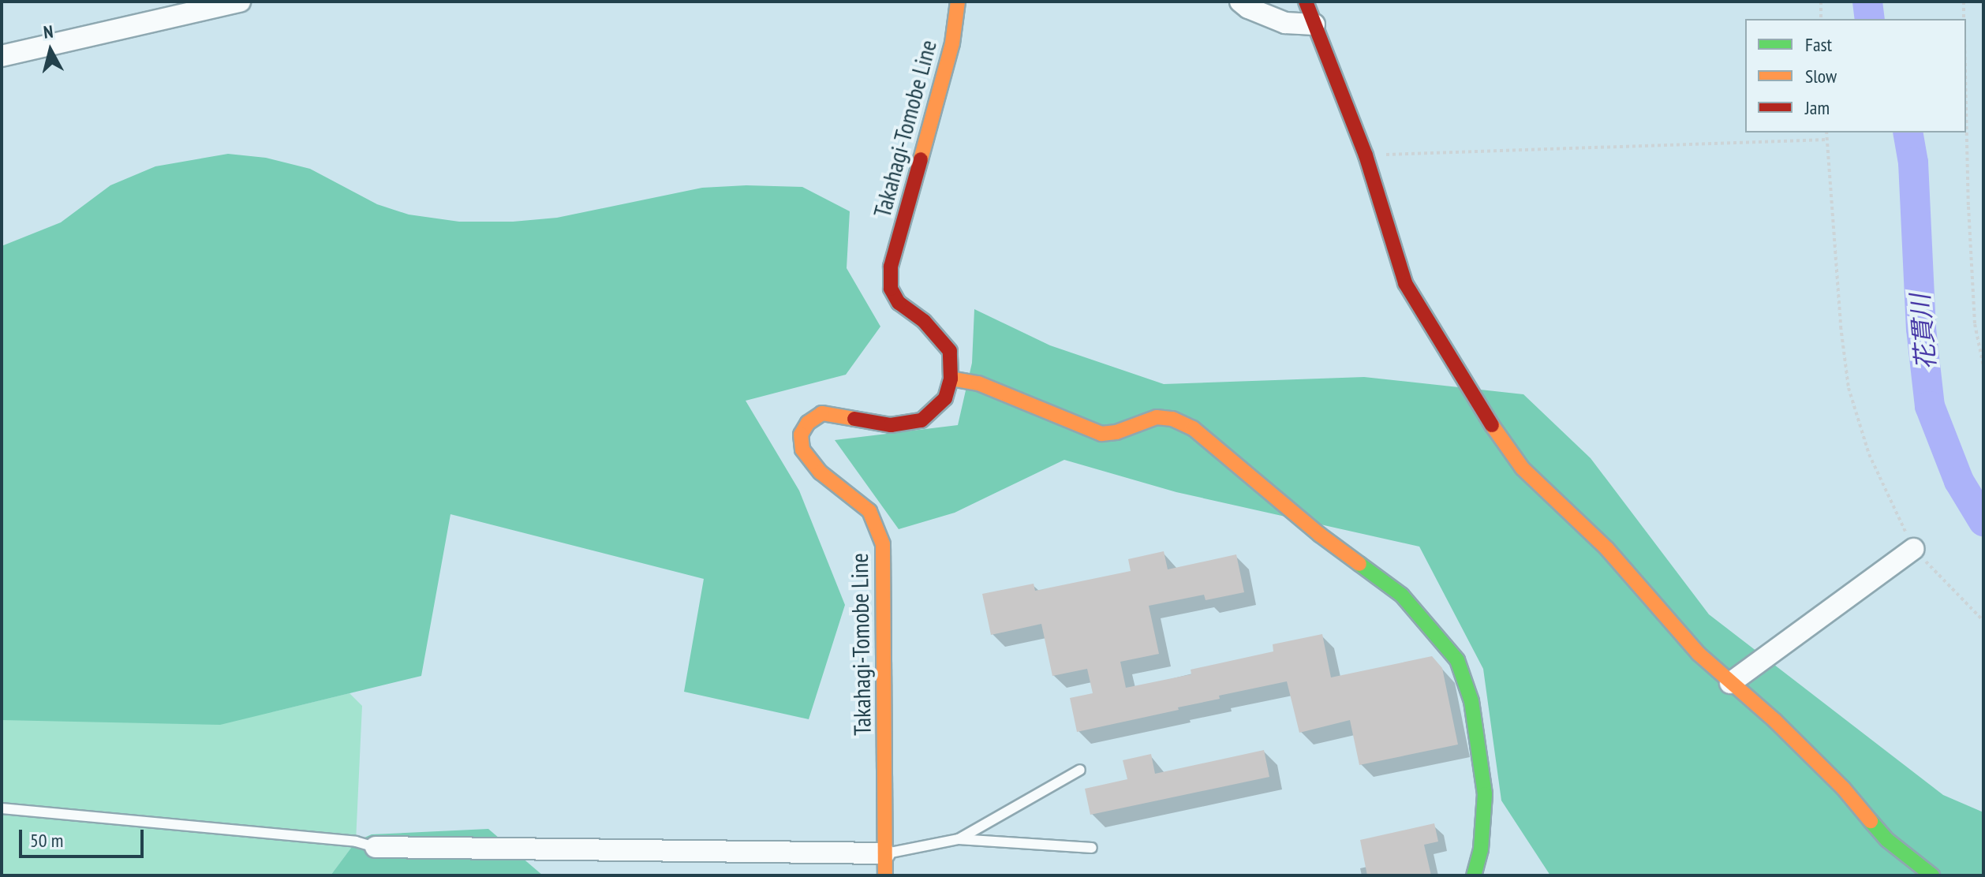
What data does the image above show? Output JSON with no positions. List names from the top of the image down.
{
  "streets": {
    "street": ["Takahagi-Tomobe Line"]
  },
  "water": ["花貫川"],
  "legend": ["Fast", "Slow", "Jam"],
  "scale_bar": "50 m",
  "north": "top"
}
